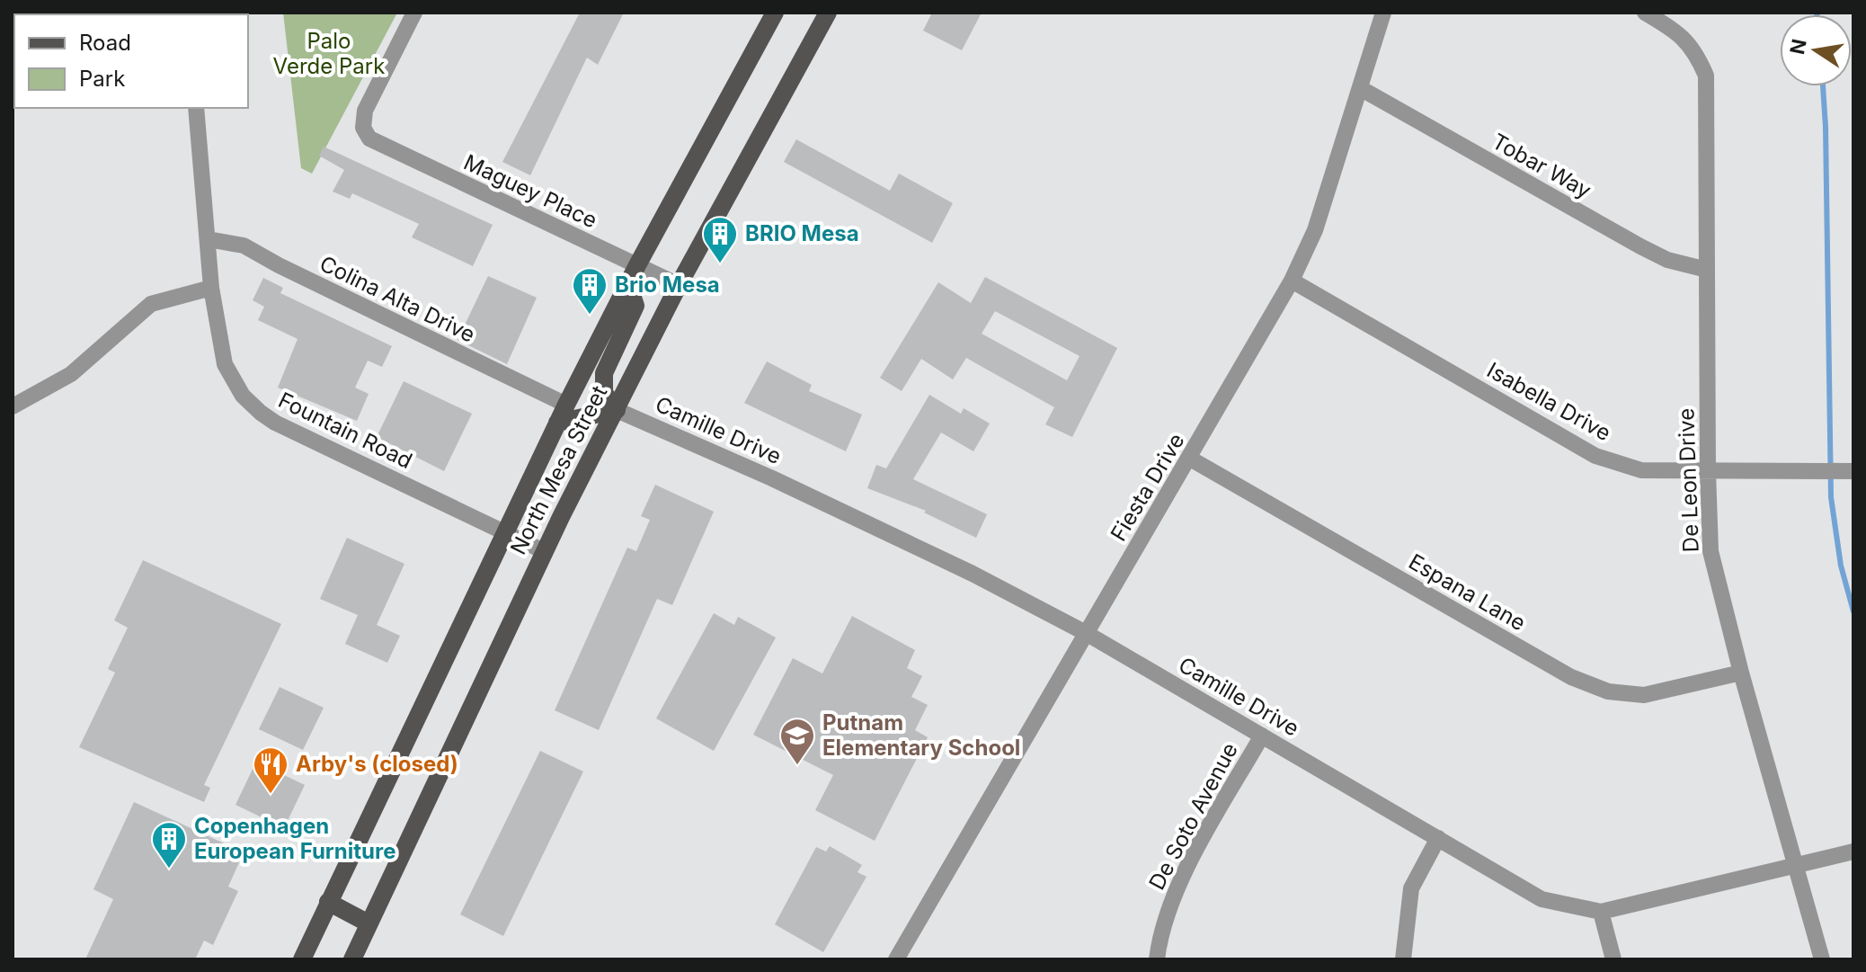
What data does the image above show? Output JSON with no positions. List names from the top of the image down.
{
  "streets": {
    "main road": ["North Mesa Street"],
    "street": [
      "Tobar Way",
      "Maguey Place",
      "Colina Alta Drive",
      "Isabella Drive",
      "Fountain Road",
      "Camille Drive",
      "De Leon Drive",
      "Fiesta Drive",
      "Espana Lane",
      "De Soto Avenue"
    ]
  },
  "crossings": [
    ["Tobar Way", "De Leon Drive"],
    ["Tobar Way", "Fiesta Drive"],
    ["Maguey Place", "North Mesa Street"],
    ["Colina Alta Drive", "Fountain Road"],
    ["Colina Alta Drive", "North Mesa Street"],
    ["Isabella Drive", "De Leon Drive"],
    ["Isabella Drive", "Fiesta Drive"],
    ["Fountain Road", "North Mesa Street"],
    ["Camille Drive", "North Mesa Street"],
    ["Camille Drive", "De Leon Drive"],
    ["Camille Drive", "Fiesta Drive"],
    ["Camille Drive", "De Soto Avenue"],
    ["De Leon Drive", "Espana Lane"],
    ["Fiesta Drive", "Espana Lane"]
  ],
  "parks": ["Palo Verde Park"],
  "places": {
    "building": ["BRIO Mesa", "Brio Mesa", "Copenhagen European Furniture"],
    "school or university": ["Putnam Elementary School"],
    "restaurant": ["Arby's (closed)"]
  },
  "legend": ["Road", "Park"],
  "north": "left"
}
